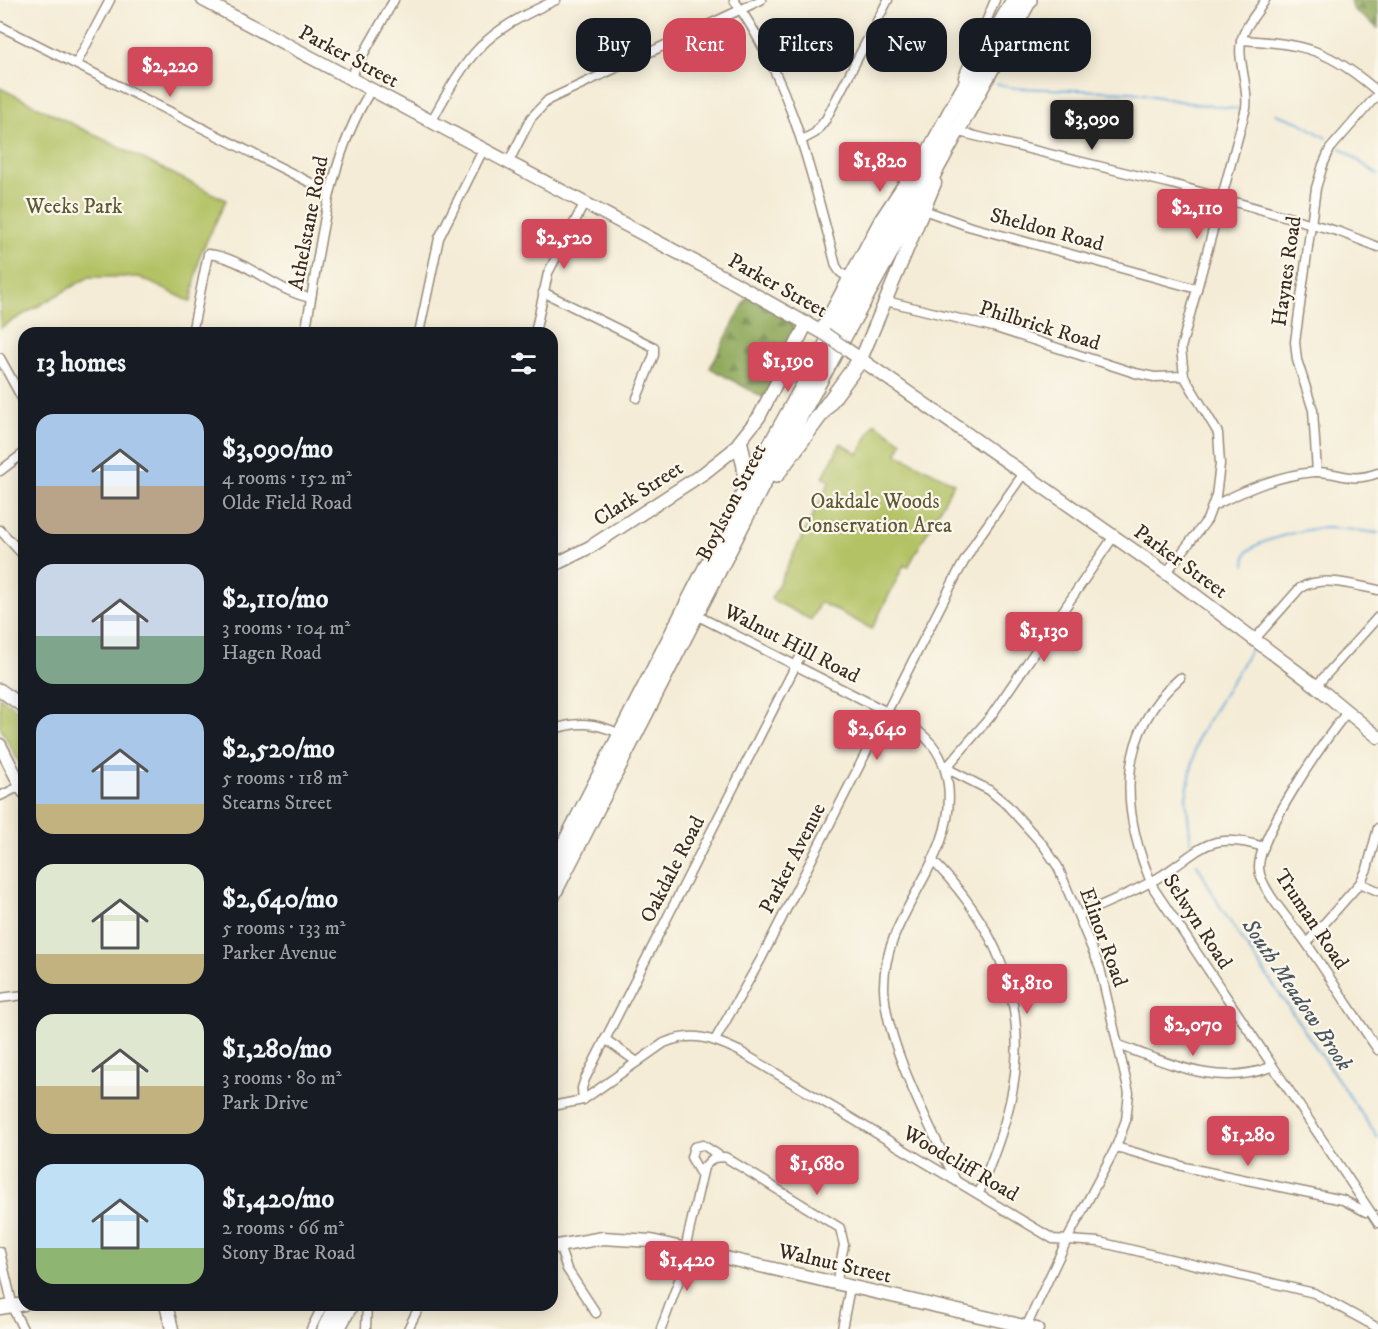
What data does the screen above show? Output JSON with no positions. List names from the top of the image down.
{
  "streets": {
    "highway": ["Boylston Street"],
    "main road": ["Parker Street", "Clark Street", "Walnut Street"],
    "street": [
      "Athelstane Road",
      "Sheldon Road",
      "Haynes Road",
      "Philbrick Road",
      "Walnut Hill Road",
      "Parker Avenue",
      "Oakdale Road",
      "Truman Road",
      "Selwyn Road",
      "Elinor Road",
      "Woodcliff Road"
    ]
  },
  "crossings": [
    ["Parker Street", "Athelstane Road"],
    ["Parker Street", "Boylston Street"],
    ["Parker Street", "Parker Avenue"],
    ["Parker Street", "Truman Road"],
    ["Sheldon Road", "Boylston Street"],
    ["Philbrick Road", "Boylston Street"],
    ["Clark Street", "Boylston Street"],
    ["Boylston Street", "Walnut Hill Road"],
    ["Walnut Hill Road", "Parker Avenue"],
    ["Walnut Hill Road", "Oakdale Road"],
    ["Walnut Hill Road", "Elinor Road"],
    ["Walnut Hill Road", "Woodcliff Road"],
    ["Parker Avenue", "Woodcliff Road"],
    ["Oakdale Road", "Woodcliff Road"],
    ["Elinor Road", "Woodcliff Road"],
    ["Elinor Road", "Walnut Street"]
  ],
  "water": ["South Meadow Brook"],
  "parks": ["Weeks Park", "Oakdale Woods Conservation Area"],
  "page": {
    "chip": [
      "Buy",
      "Rent",
      "Filters",
      "New",
      "Apartment"
    ],
    "price": [
      "$2,220",
      "$3,090",
      "$1,820",
      "$2,110",
      "$2,520",
      "$1,190",
      "$1,130",
      "$2,640",
      "$1,810",
      "$2,070",
      "$1,280",
      "$1,680",
      "$1,420"
    ],
    "heading": "13 homes",
    "list": [
      {
        "name": "$3,090/mo",
        "note": "4 rooms · 152 m² · Olde Field Road"
      },
      {
        "name": "$2,110/mo",
        "note": "3 rooms · 104 m² · Hagen Road"
      },
      {
        "name": "$2,520/mo",
        "note": "5 rooms · 118 m² · Stearns Street"
      },
      {
        "name": "$2,640/mo",
        "note": "5 rooms · 133 m² · Parker Avenue"
      },
      {
        "name": "$1,280/mo",
        "note": "3 rooms · 80 m² · Park Drive"
      },
      {
        "name": "$1,420/mo",
        "note": "2 rooms · 66 m² · Stony Brae Road"
      }
    ]
  }
}
